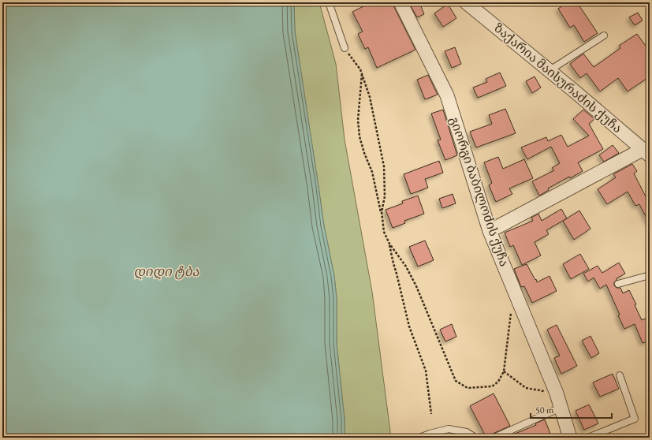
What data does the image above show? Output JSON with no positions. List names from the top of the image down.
{
  "streets": {
    "street": ["ზაქარია მაისურაძის ქუჩა", "გიორგი ბაბილოძის ქუჩა"]
  },
  "water": ["დიდი ტბა"],
  "scale_bar": "50 m"
}
